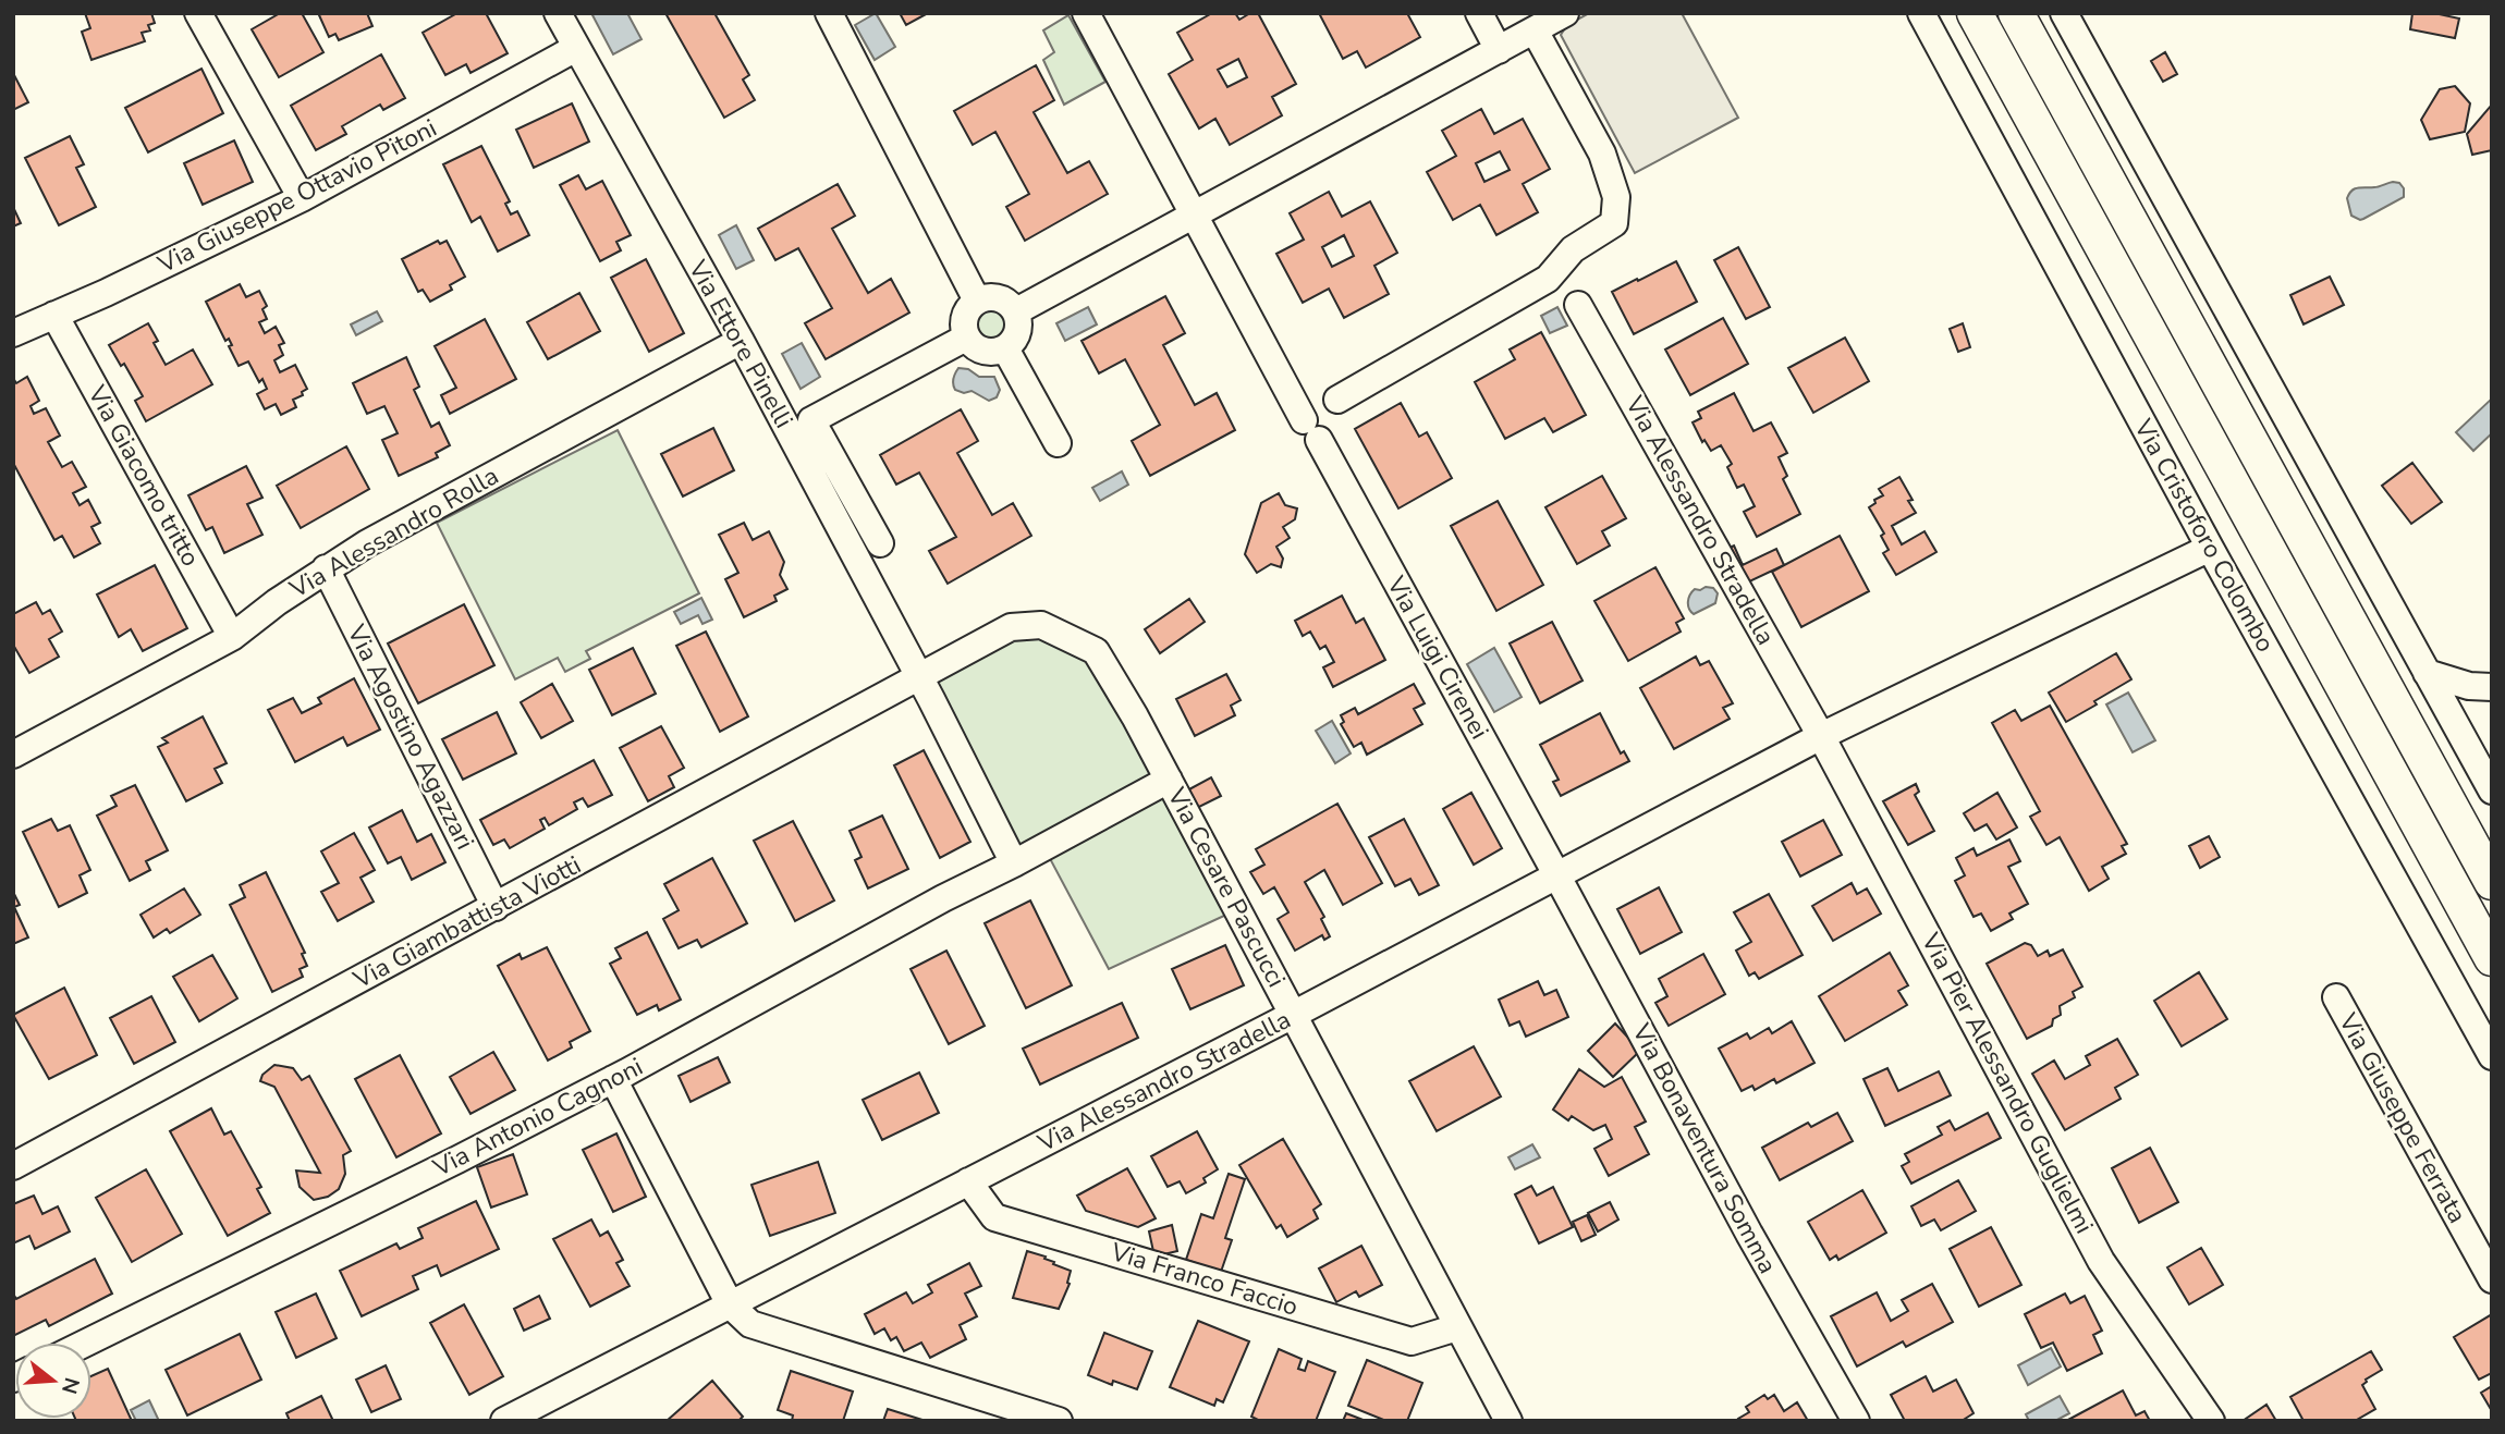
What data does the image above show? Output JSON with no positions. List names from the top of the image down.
{
  "streets": {
    "main road": ["Via Cristoforo Colombo"],
    "street": [
      "Via Giuseppe Ottavio Pitoni",
      "Via Ettore Pinelli",
      "Via Giacomo tritto",
      "Via Alessandro Stradella",
      "Via Alessandro Rolla",
      "Via Luigi Cirenei",
      "Via Agostino Agazzari",
      "Via Cesare Pascucci",
      "Via Giambattista Viotti",
      "Via Pier Alessandro Guglielmi",
      "Via Antonio Cagnoni",
      "Via Giuseppe Ferrata",
      "Via Bonaventura Somma",
      "Via Franco Faccio"
    ]
  },
  "crossings": [
    ["Via Giuseppe Ottavio Pitoni", "Via Ettore Pinelli"],
    ["Via Giuseppe Ottavio Pitoni", "Via Giacomo tritto"],
    ["Via Ettore Pinelli", "Via Alessandro Rolla"],
    ["Via Ettore Pinelli", "Via Cesare Pascucci"],
    ["Via Ettore Pinelli", "Via Giambattista Viotti"],
    ["Via Ettore Pinelli", "Via Antonio Cagnoni"],
    ["Via Giacomo tritto", "Via Alessandro Rolla"],
    ["Via Alessandro Stradella", "Via Cristoforo Colombo"],
    ["Via Alessandro Stradella", "Via Luigi Cirenei"],
    ["Via Alessandro Stradella", "Via Cesare Pascucci"],
    ["Via Alessandro Stradella", "Via Pier Alessandro Guglielmi"],
    ["Via Alessandro Stradella", "Via Bonaventura Somma"],
    ["Via Alessandro Stradella", "Via Franco Faccio"],
    ["Via Alessandro Rolla", "Via Agostino Agazzari"],
    ["Via Luigi Cirenei", "Via Bonaventura Somma"],
    ["Via Agostino Agazzari", "Via Giambattista Viotti"],
    ["Via Cesare Pascucci", "Via Giambattista Viotti"],
    ["Via Cesare Pascucci", "Via Antonio Cagnoni"],
    ["Via Cesare Pascucci", "Via Franco Faccio"]
  ],
  "north": "right"
}
